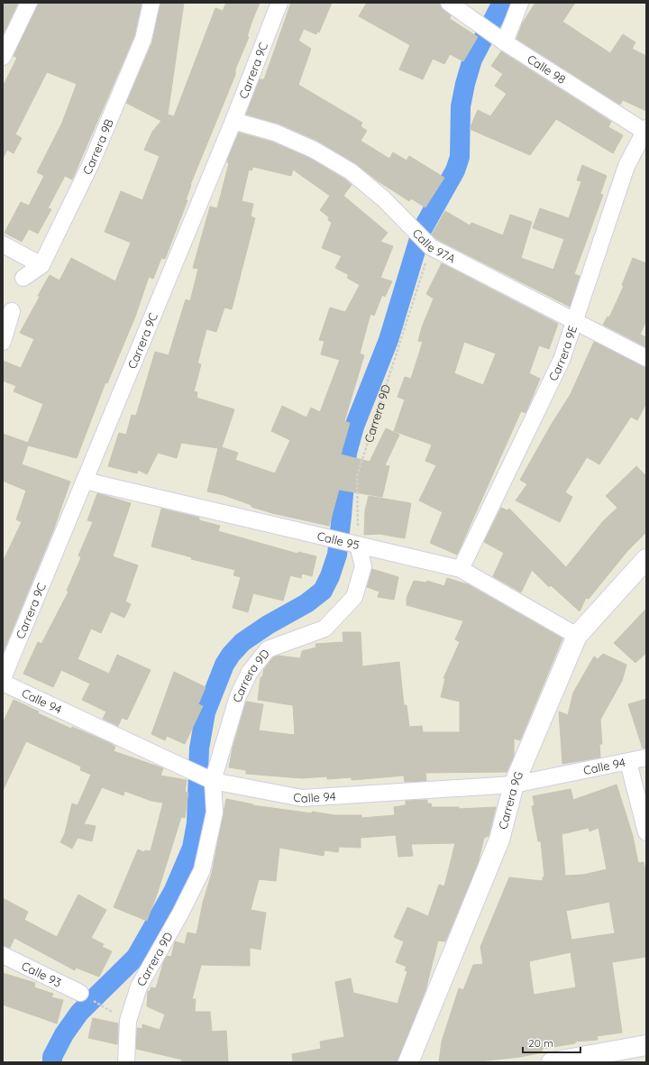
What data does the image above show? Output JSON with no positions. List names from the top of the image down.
{
  "streets": {
    "street": [
      "Calle 98",
      "Carrera 9C",
      "Carrera 9B",
      "Calle 97A",
      "Carrera 9E",
      "Carrera 9D",
      "Calle 95",
      "Calle 94",
      "Carrera 9G",
      "Calle 93"
    ]
  },
  "crossings": [
    ["Calle 98", "Carrera 9E"],
    ["Carrera 9C", "Calle 97A"],
    ["Carrera 9C", "Calle 95"],
    ["Calle 97A", "Carrera 9E"],
    ["Calle 97A", "Carrera 9D"],
    ["Carrera 9E", "Calle 95"],
    ["Carrera 9D", "Calle 95"],
    ["Carrera 9D", "Calle 94"],
    ["Calle 95", "Carrera 9G"],
    ["Calle 94", "Carrera 9G"]
  ],
  "scale_bar": "20 m"
}
